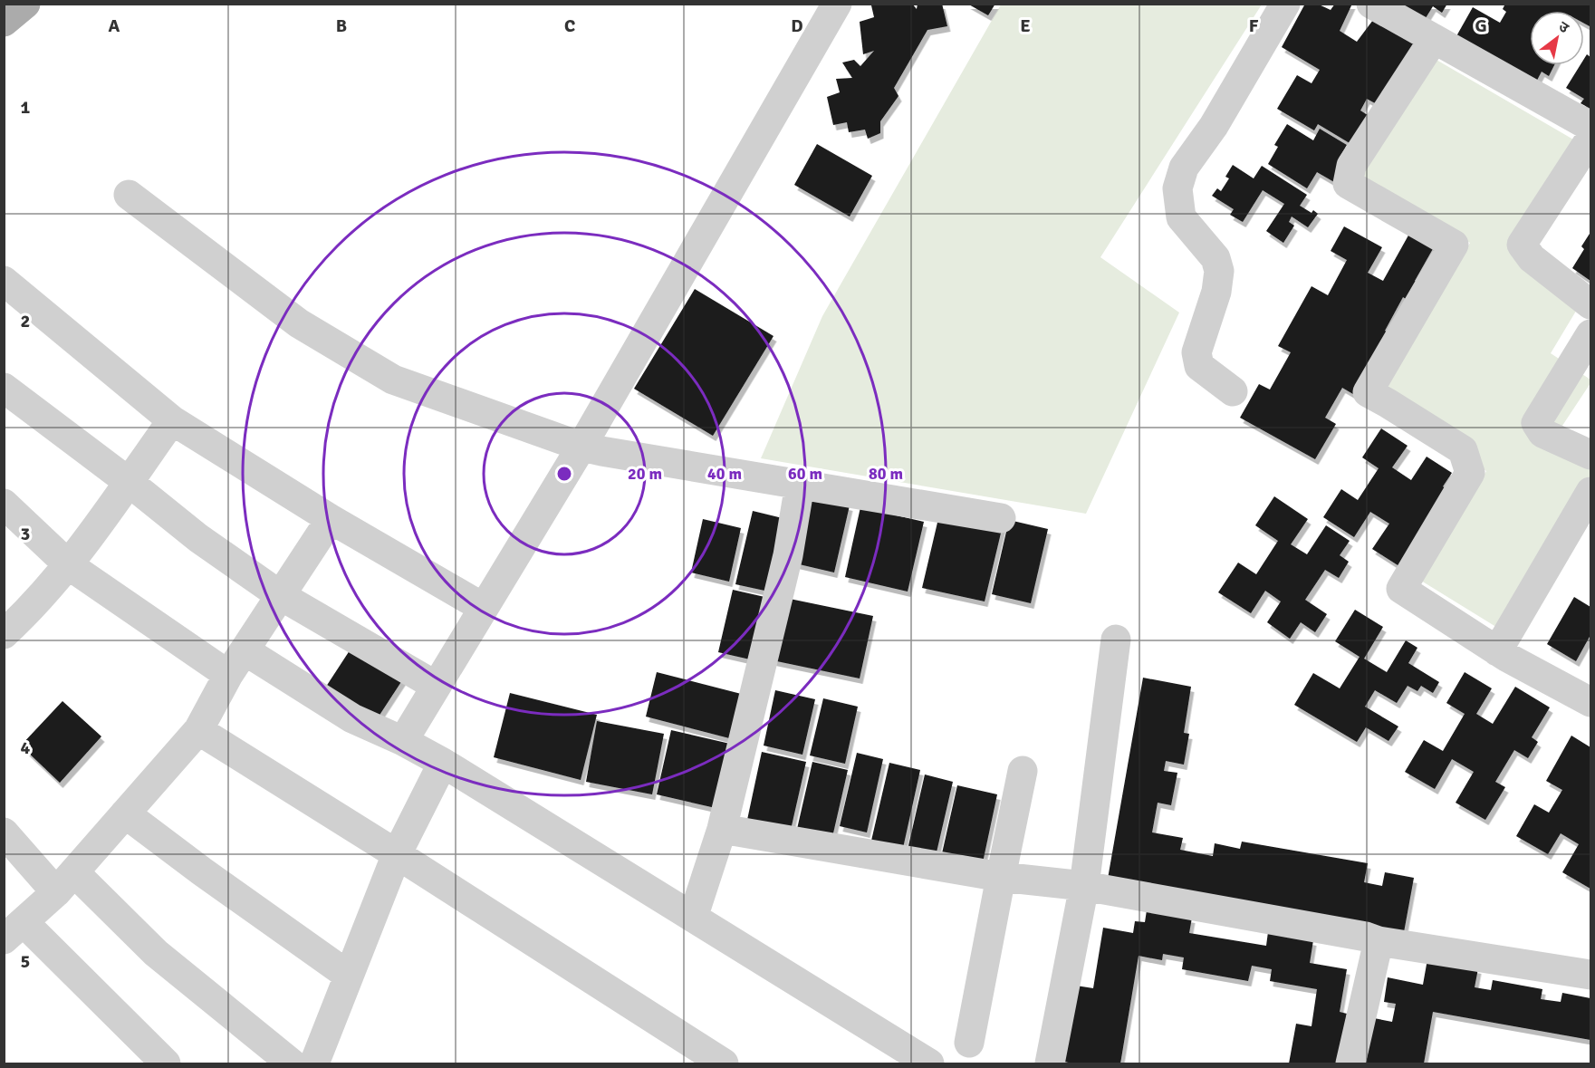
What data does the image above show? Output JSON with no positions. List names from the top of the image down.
{
  "north": "top right",
  "grid": {
    "columns": [
      "A",
      "B",
      "C",
      "D",
      "E",
      "F",
      "G"
    ],
    "rows": [
      "1",
      "2",
      "3",
      "4",
      "5"
    ]
  },
  "rings": [
    "20 m",
    "40 m",
    "60 m",
    "80 m"
  ]
}
